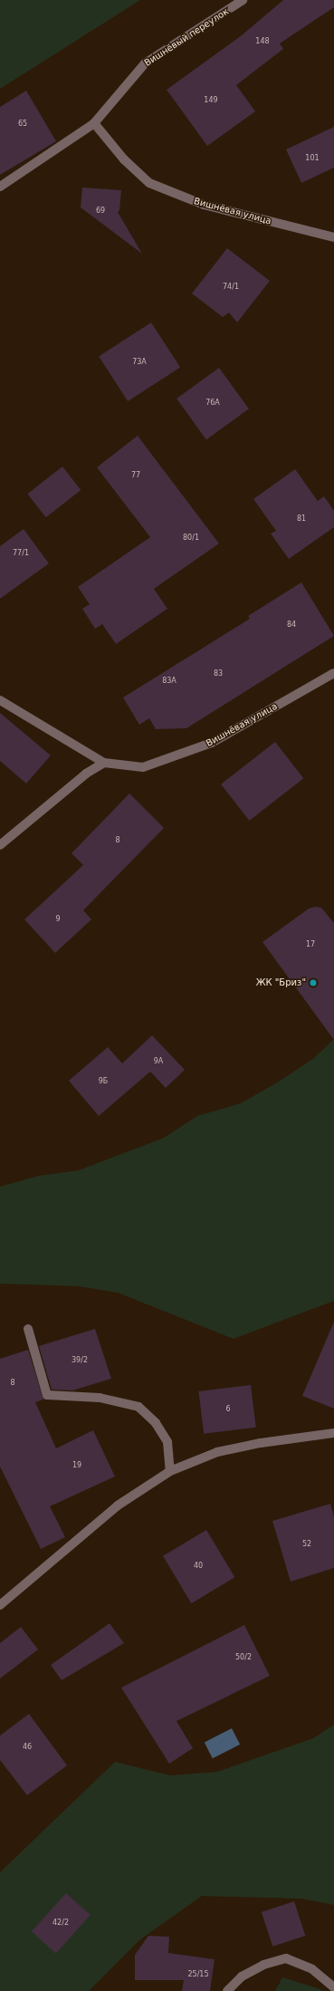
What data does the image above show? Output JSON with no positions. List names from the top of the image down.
{
  "streets": {
    "street": ["Вишнёвый переулок", "Вишнёвая улица"]
  },
  "crossings": [
    ["Вишнёвый переулок", "Вишнёвая улица"]
  ],
  "places": ["ЖК \"Бриз\""],
  "house_numbers": [
    "148",
    "149",
    "65",
    "101",
    "69",
    "74/1",
    "73А",
    "76А",
    "77",
    "81",
    "80/1",
    "77/1",
    "84",
    "83",
    "83А",
    "8",
    "9",
    "17",
    "9А",
    "9Б",
    "39/2",
    "8",
    "6",
    "19",
    "52",
    "40",
    "50/2",
    "46",
    "42/2",
    "25/15"
  ]
}
